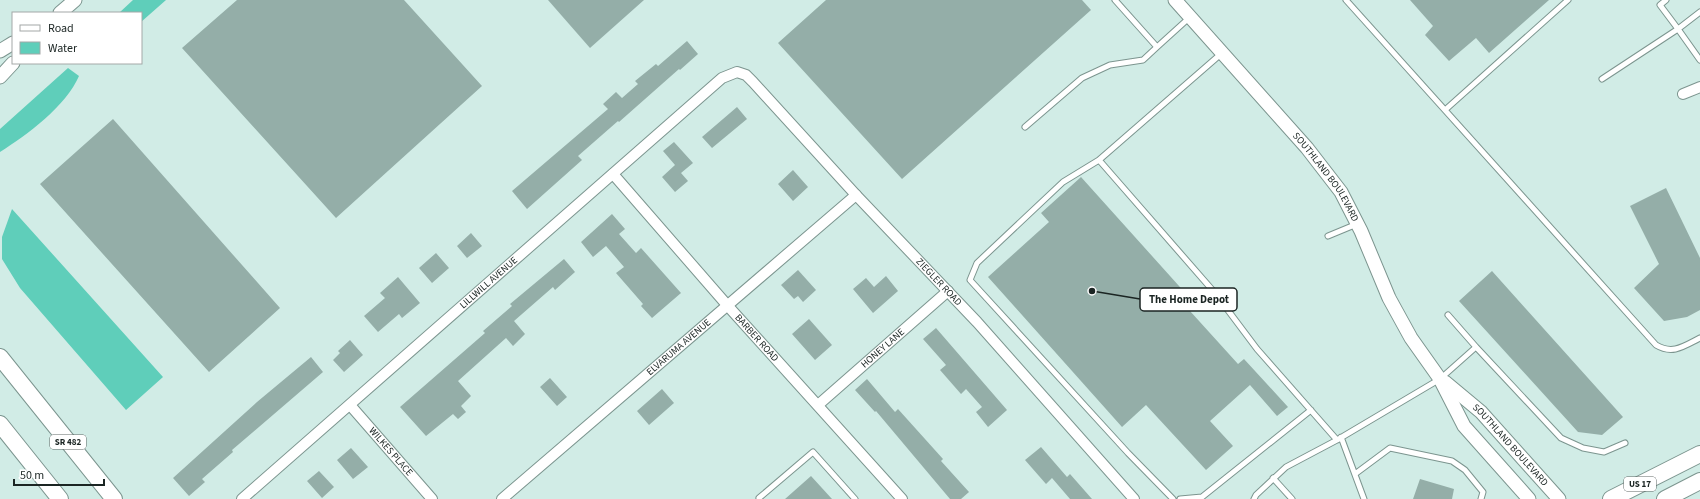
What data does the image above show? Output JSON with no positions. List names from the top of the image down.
{
  "streets": {
    "main road": ["SR 482", "US 17"],
    "street": [
      "SOUTHLAND BOULEVARD",
      "ZIEGLER ROAD",
      "LILLWILL AVENUE",
      "BARBER ROAD",
      "ELVARUMA AVENUE",
      "HONEY LANE",
      "WILKES PLACE"
    ]
  },
  "crossings": [
    ["ZIEGLER ROAD", "LILLWILL AVENUE"],
    ["ZIEGLER ROAD", "ELVARUMA AVENUE"],
    ["ZIEGLER ROAD", "HONEY LANE"],
    ["LILLWILL AVENUE", "BARBER ROAD"],
    ["LILLWILL AVENUE", "WILKES PLACE"],
    ["BARBER ROAD", "ELVARUMA AVENUE"],
    ["BARBER ROAD", "HONEY LANE"]
  ],
  "places": ["The Home Depot"],
  "legend": ["Road", "Water"],
  "scale_bar": "50 m"
}
